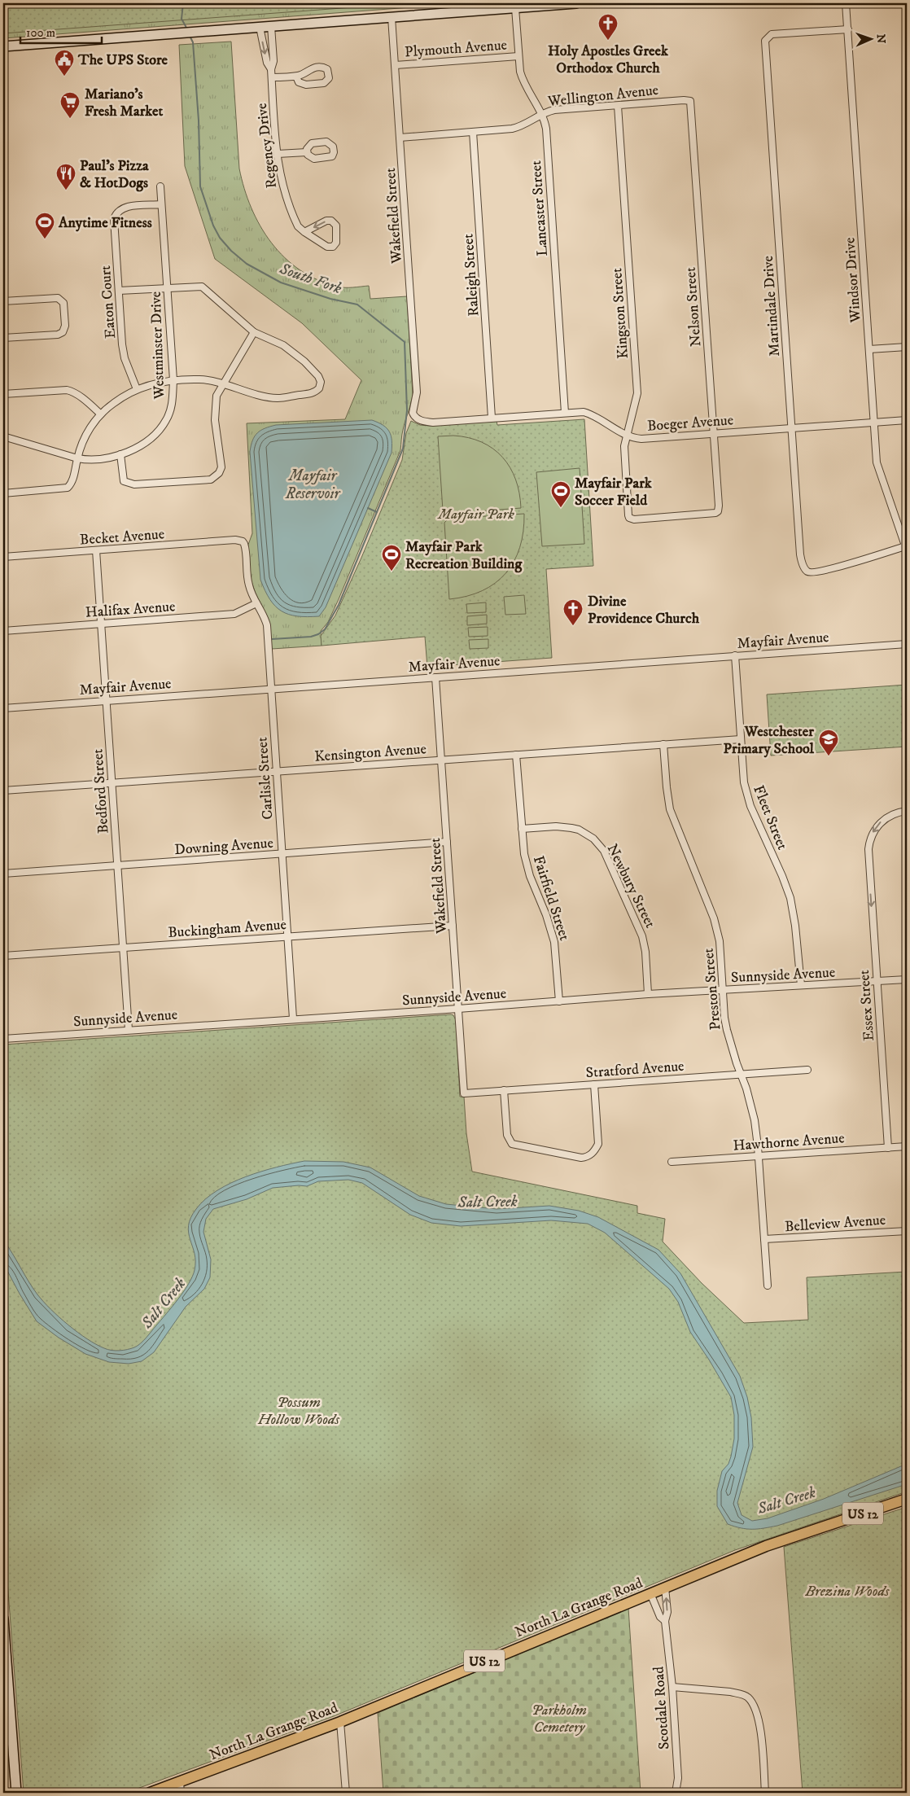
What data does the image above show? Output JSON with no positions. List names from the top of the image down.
{
  "streets": {
    "main road": ["US 12", "North La Grange Road"],
    "street": [
      "Plymouth Avenue",
      "Wellington Avenue",
      "Regency Drive",
      "Lancaster Street",
      "Wakefield Street",
      "Raleigh Street",
      "Windsor Drive",
      "Eaton Court",
      "Martindale Drive",
      "Nelson Street",
      "Kingston Street",
      "Westminster Drive",
      "Boeger Avenue",
      "Becket Avenue",
      "Halifax Avenue",
      "Mayfair Avenue",
      "Kensington Avenue",
      "Carlisle Street",
      "Bedford Street",
      "Fleet Street",
      "Downing Avenue",
      "Newbury Street",
      "Fairfield Street",
      "Buckingham Avenue",
      "Sunnyside Avenue",
      "Preston Street",
      "Essex Street",
      "Stratford Avenue",
      "Hawthorne Avenue",
      "Belleview Avenue",
      "Scotdale Road"
    ]
  },
  "crossings": [
    ["Plymouth Avenue", "Lancaster Street"],
    ["Plymouth Avenue", "Wakefield Street"],
    ["Wellington Avenue", "Lancaster Street"],
    ["Wellington Avenue", "Wakefield Street"],
    ["Wellington Avenue", "Raleigh Street"],
    ["Wellington Avenue", "Nelson Street"],
    ["Wellington Avenue", "Kingston Street"],
    ["Lancaster Street", "Boeger Avenue"],
    ["Wakefield Street", "Boeger Avenue"],
    ["Wakefield Street", "Mayfair Avenue"],
    ["Wakefield Street", "Kensington Avenue"],
    ["Wakefield Street", "Downing Avenue"],
    ["Wakefield Street", "Buckingham Avenue"],
    ["Wakefield Street", "Sunnyside Avenue"],
    ["Wakefield Street", "Stratford Avenue"],
    ["Raleigh Street", "Boeger Avenue"],
    ["Windsor Drive", "Martindale Drive"],
    ["Windsor Drive", "Boeger Avenue"],
    ["Eaton Court", "Westminster Drive"],
    ["Martindale Drive", "Boeger Avenue"],
    ["Nelson Street", "Kingston Street"],
    ["Nelson Street", "Boeger Avenue"],
    ["Kingston Street", "Boeger Avenue"],
    ["Becket Avenue", "Carlisle Street"],
    ["Becket Avenue", "Bedford Street"],
    ["Halifax Avenue", "Carlisle Street"],
    ["Halifax Avenue", "Bedford Street"],
    ["Mayfair Avenue", "Carlisle Street"],
    ["Mayfair Avenue", "Bedford Street"],
    ["Mayfair Avenue", "Fleet Street"],
    ["Kensington Avenue", "Carlisle Street"],
    ["Kensington Avenue", "Bedford Street"],
    ["Kensington Avenue", "Fleet Street"],
    ["Kensington Avenue", "Fairfield Street"],
    ["Kensington Avenue", "Preston Street"],
    ["Carlisle Street", "Downing Avenue"],
    ["Carlisle Street", "Buckingham Avenue"],
    ["Carlisle Street", "Sunnyside Avenue"],
    ["Bedford Street", "Downing Avenue"],
    ["Bedford Street", "Buckingham Avenue"],
    ["Bedford Street", "Sunnyside Avenue"],
    ["Fleet Street", "Sunnyside Avenue"],
    ["Newbury Street", "Fairfield Street"],
    ["Newbury Street", "Sunnyside Avenue"],
    ["Fairfield Street", "Sunnyside Avenue"],
    ["Sunnyside Avenue", "Preston Street"],
    ["Sunnyside Avenue", "Essex Street"],
    ["Preston Street", "Stratford Avenue"],
    ["Preston Street", "Hawthorne Avenue"],
    ["Preston Street", "Belleview Avenue"],
    ["Essex Street", "Hawthorne Avenue"],
    ["North La Grange Road", "Scotdale Road"]
  ],
  "one_way": ["Essex Street"],
  "water": ["South Fork", "Mayfair Reservoir", "Salt Creek"],
  "parks": [
    "Mayfair Park",
    "Possum Hollow Woods",
    "Brezina Woods",
    "Parkholm Cemetery"
  ],
  "places": {
    "church": ["Holy Apostles Greek Orthodox Church", "Divine Providence Church"],
    "public building": ["The UPS Store"],
    "supermarket": ["Mariano's Fresh Market"],
    "restaurant": ["Paul's Pizza & HotDogs"],
    "sports": ["Anytime Fitness", "Mayfair Park Soccer Field", "Mayfair Park Recreation Building"],
    "school or university": ["Westchester Primary School"]
  },
  "scale_bar": "100 m",
  "north": "right"
}
